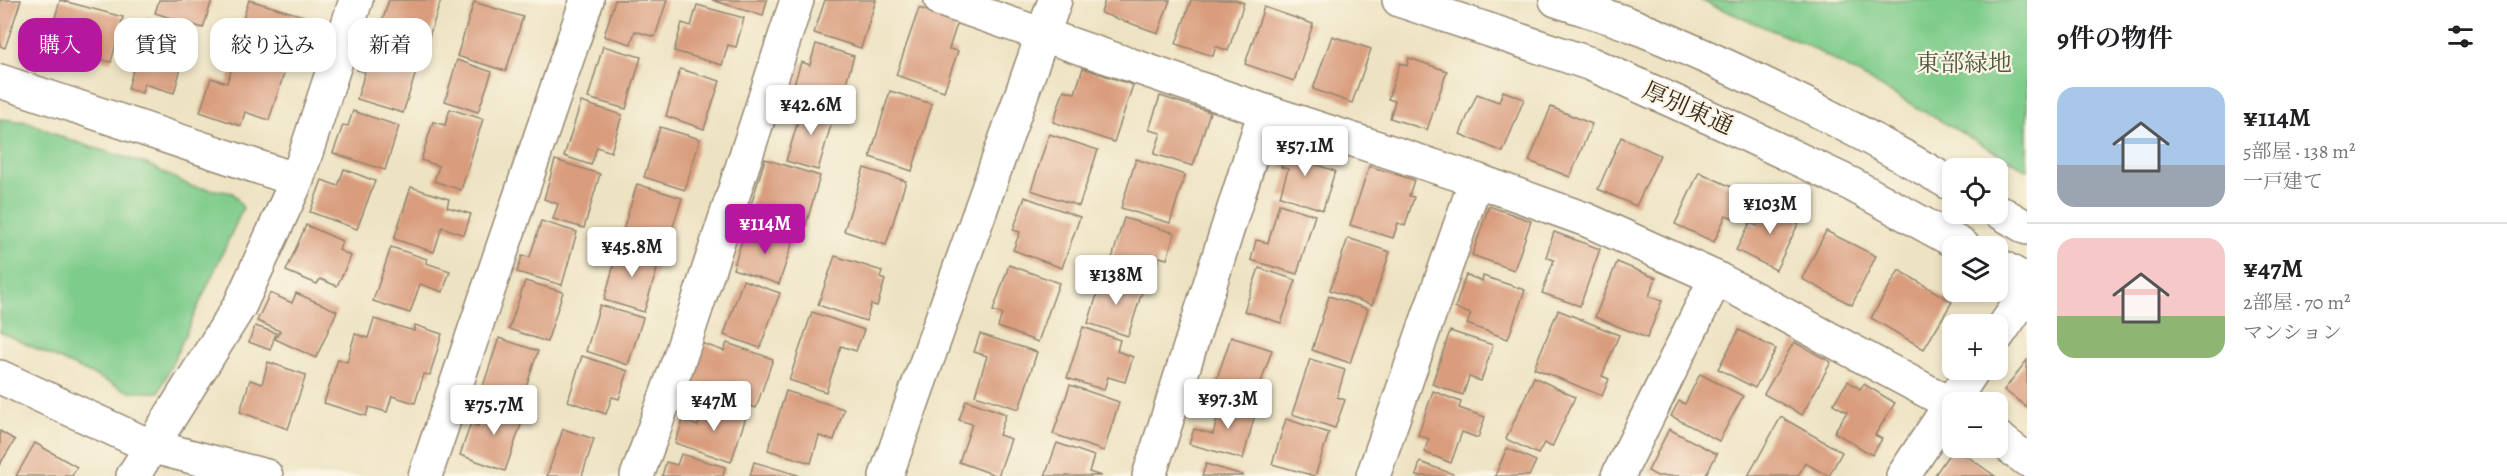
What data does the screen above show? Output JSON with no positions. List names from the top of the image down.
{
  "streets": {
    "street": ["厚別東通"]
  },
  "parks": ["東部緑地"],
  "page": {
    "heading": "9件の物件",
    "chip": [
      "購入",
      "賃貸",
      "絞り込み",
      "新着"
    ],
    "list": [
      {
        "name": "¥114M",
        "note": "5部屋 · 138 m² · 一戸建て"
      },
      {
        "name": "¥47M",
        "note": "2部屋 · 70 m² · マンション"
      }
    ],
    "price": [
      "¥42.6M",
      "¥57.1M",
      "¥103M",
      "¥114M",
      "¥45.8M",
      "¥138M",
      "¥97.3M",
      "¥47M",
      "¥75.7M"
    ],
    "map_buttons": ["+", "−"]
  }
}
